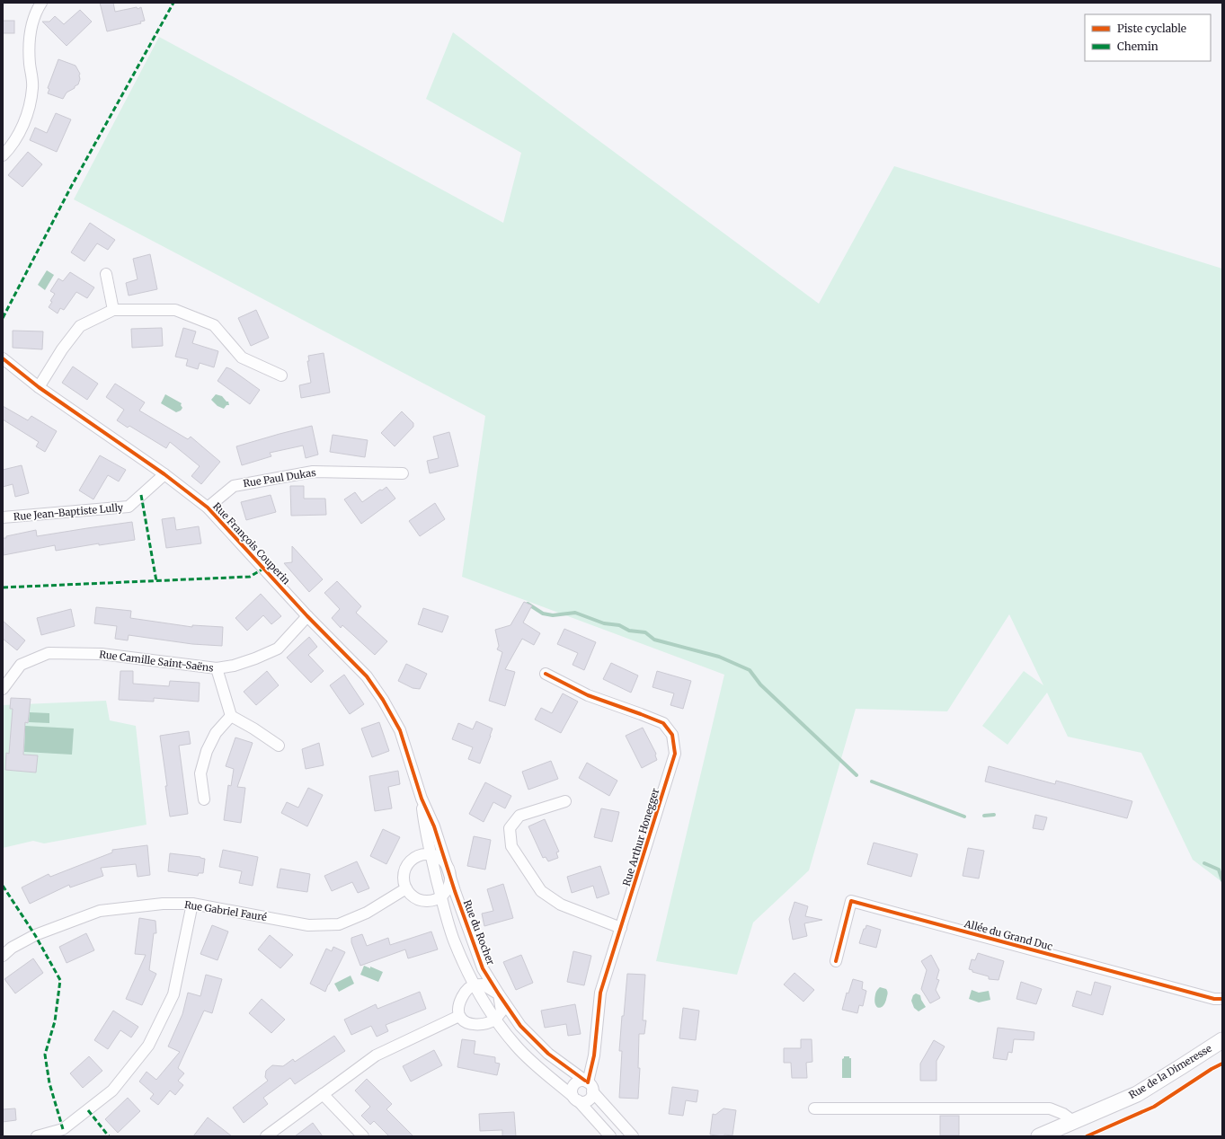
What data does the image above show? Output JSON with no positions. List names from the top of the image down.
{
  "streets": {
    "street": [
      "Rue Paul Dukas",
      "Rue Jean-Baptiste Lully",
      "Rue François Couperin",
      "Rue Camille Saint-Saëns",
      "Rue Arthur Honegger",
      "Rue Gabriel Fauré",
      "Rue du Rocher",
      "Allée du Grand Duc",
      "Rue de la Dimeresse"
    ]
  },
  "crossings": [
    ["Rue Paul Dukas", "Rue François Couperin"],
    ["Rue Jean-Baptiste Lully", "Rue François Couperin"],
    ["Rue François Couperin", "Rue Camille Saint-Saëns"],
    ["Rue François Couperin", "Rue du Rocher"],
    ["Rue Arthur Honegger", "Rue du Rocher"]
  ],
  "legend": ["Piste cyclable", "Chemin"]
}
